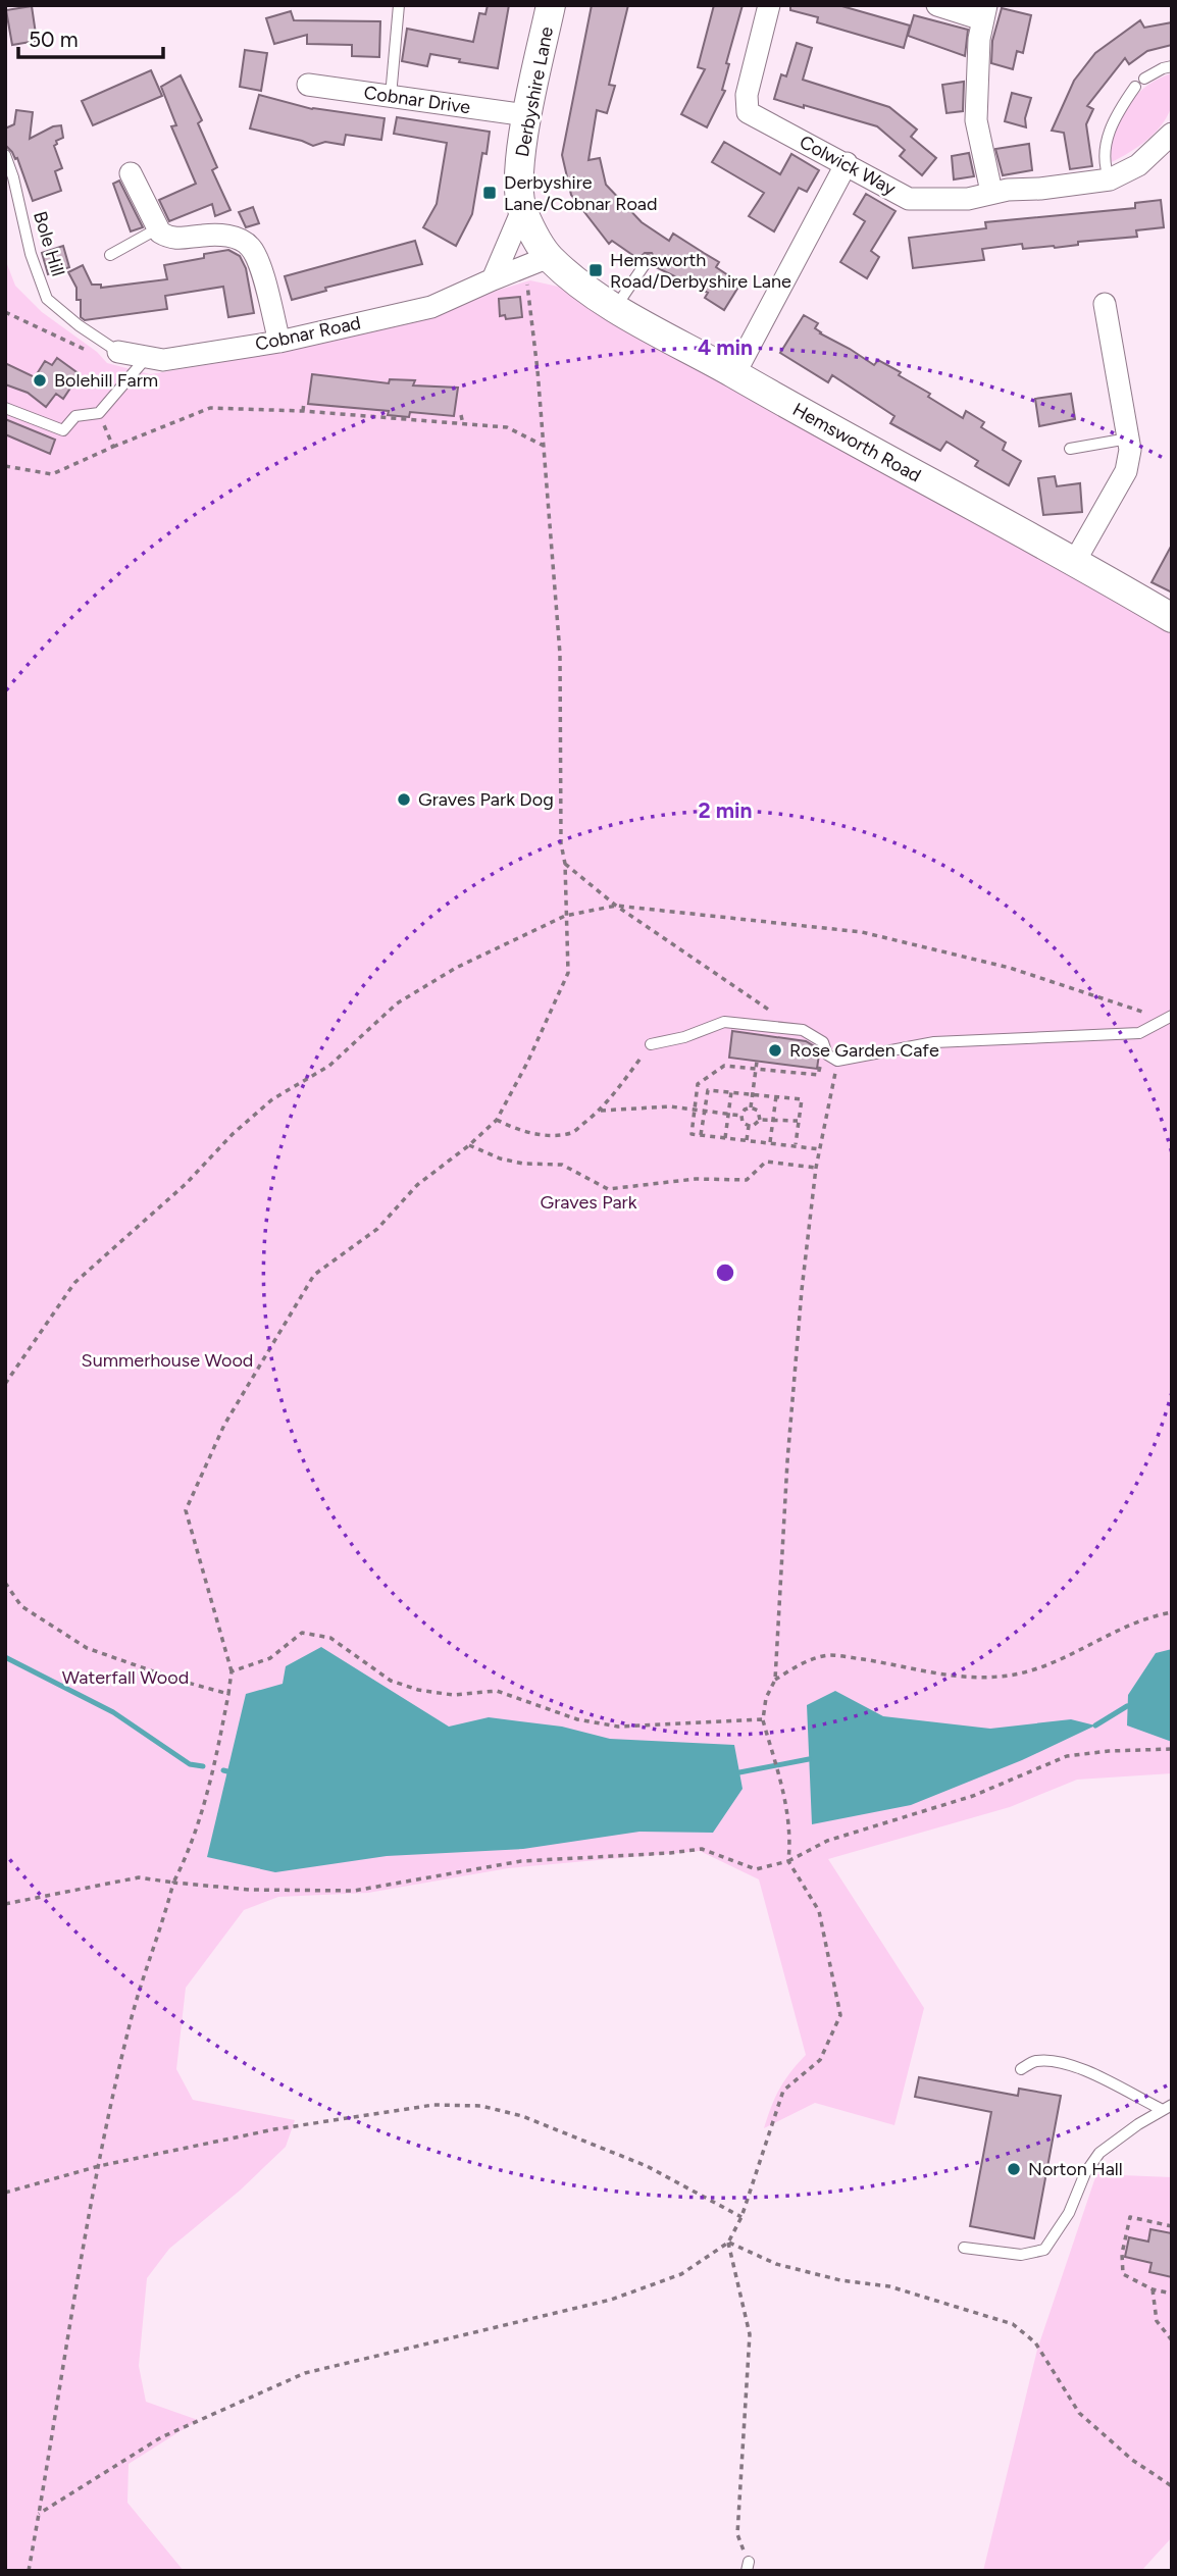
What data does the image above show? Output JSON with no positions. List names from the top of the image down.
{
  "streets": {
    "street": [
      "Derbyshire Lane",
      "Cobnar Drive",
      "Colwick Way",
      "Cobnar Road",
      "Hemsworth Road"
    ],
    "lane": ["Bole Hill"]
  },
  "crossings": [
    ["Derbyshire Lane", "Cobnar Drive"],
    ["Derbyshire Lane", "Cobnar Road"],
    ["Derbyshire Lane", "Hemsworth Road"],
    ["Bole Hill", "Cobnar Road"],
    ["Cobnar Road", "Hemsworth Road"]
  ],
  "parks": ["Graves Park", "Summerhouse Wood", "Waterfall Wood"],
  "places": {
    "transit": ["Derbyshire Lane/Cobnar Road", "Hemsworth Road/Derbyshire Lane"],
    "other": [
      "Bolehill Farm",
      "Graves Park Dog",
      "Rose Garden Cafe",
      "Norton Hall"
    ]
  },
  "scale_bar": "50 m",
  "rings": ["4 min", "2 min"]
}
